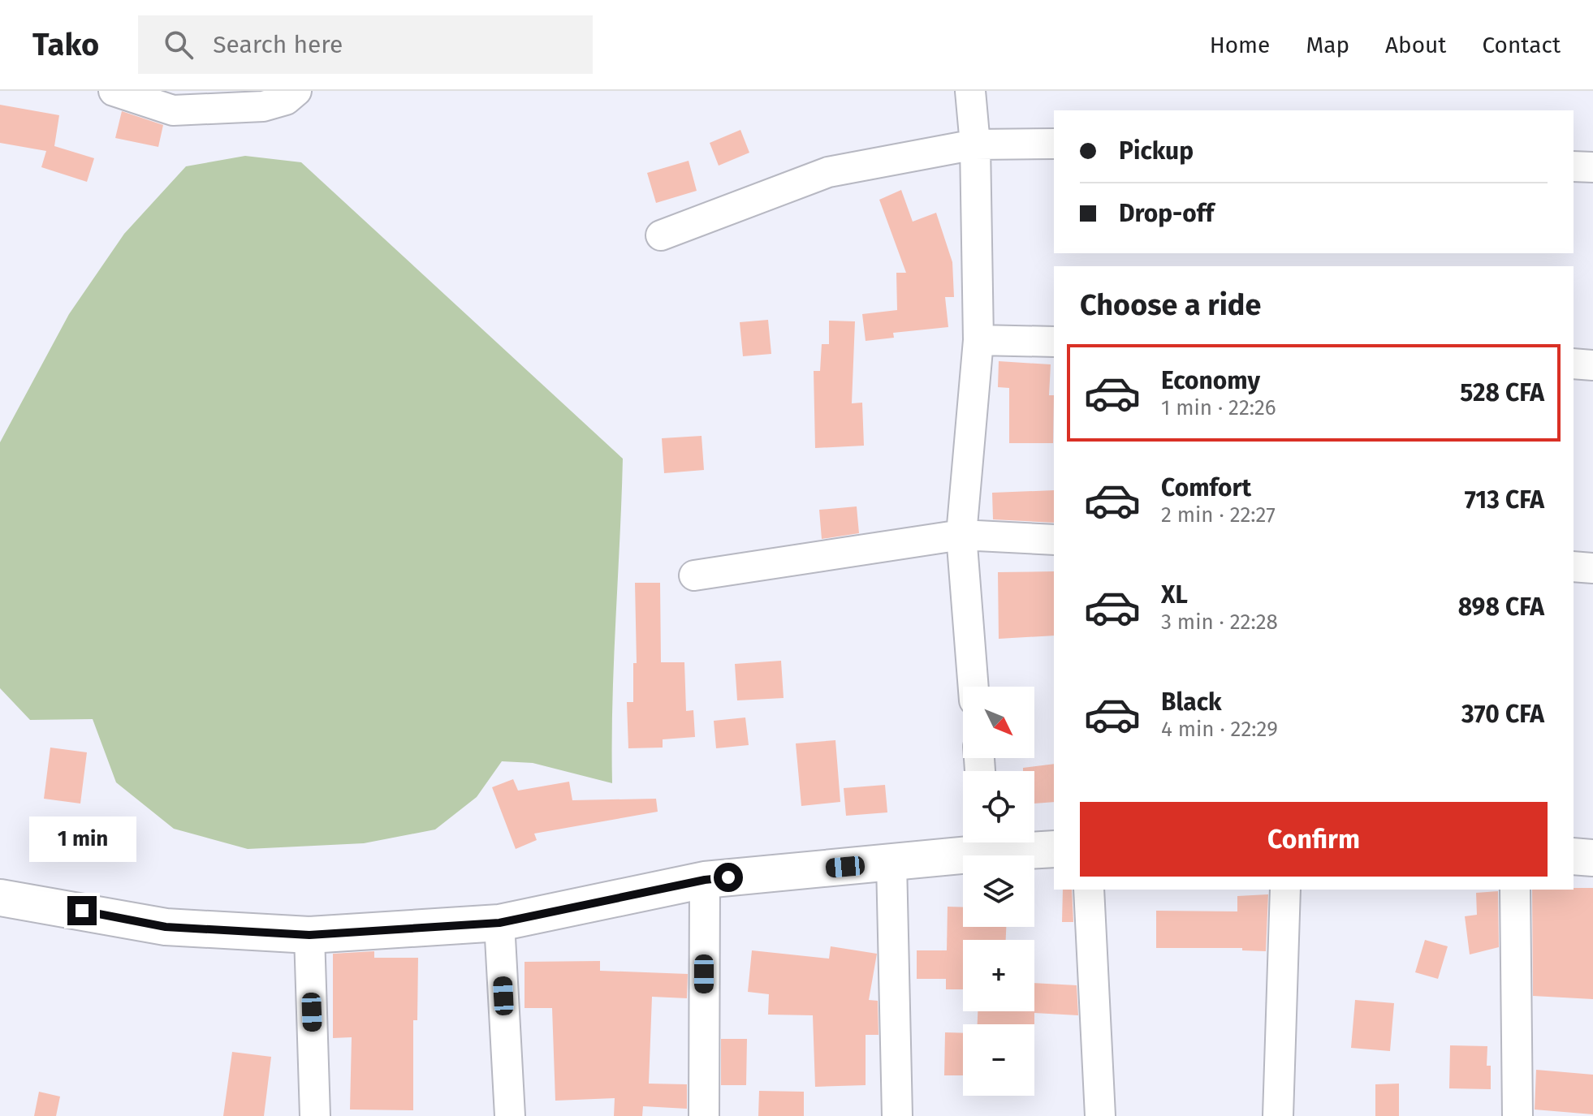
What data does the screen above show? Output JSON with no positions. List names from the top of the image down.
{
  "north": "bottom right",
  "page": {
    "header": "Tako",
    "search": "Search here",
    "nav": [
      "Home",
      "Map",
      "About",
      "Contact"
    ],
    "banner": ["Pickup", "Drop-off"],
    "heading": "Choose a ride",
    "list": [
      {
        "name": "Economy",
        "note": "1 min · 22:26",
        "value": "528 CFA"
      },
      {
        "name": "Comfort",
        "note": "2 min · 22:27",
        "value": "713 CFA"
      },
      {
        "name": "XL",
        "note": "3 min · 22:28",
        "value": "898 CFA"
      },
      {
        "name": "Black",
        "note": "4 min · 22:29",
        "value": "370 CFA"
      }
    ],
    "map_buttons": ["+", "−"],
    "buttons": "Confirm",
    "bubble": "1 min"
  }
}
